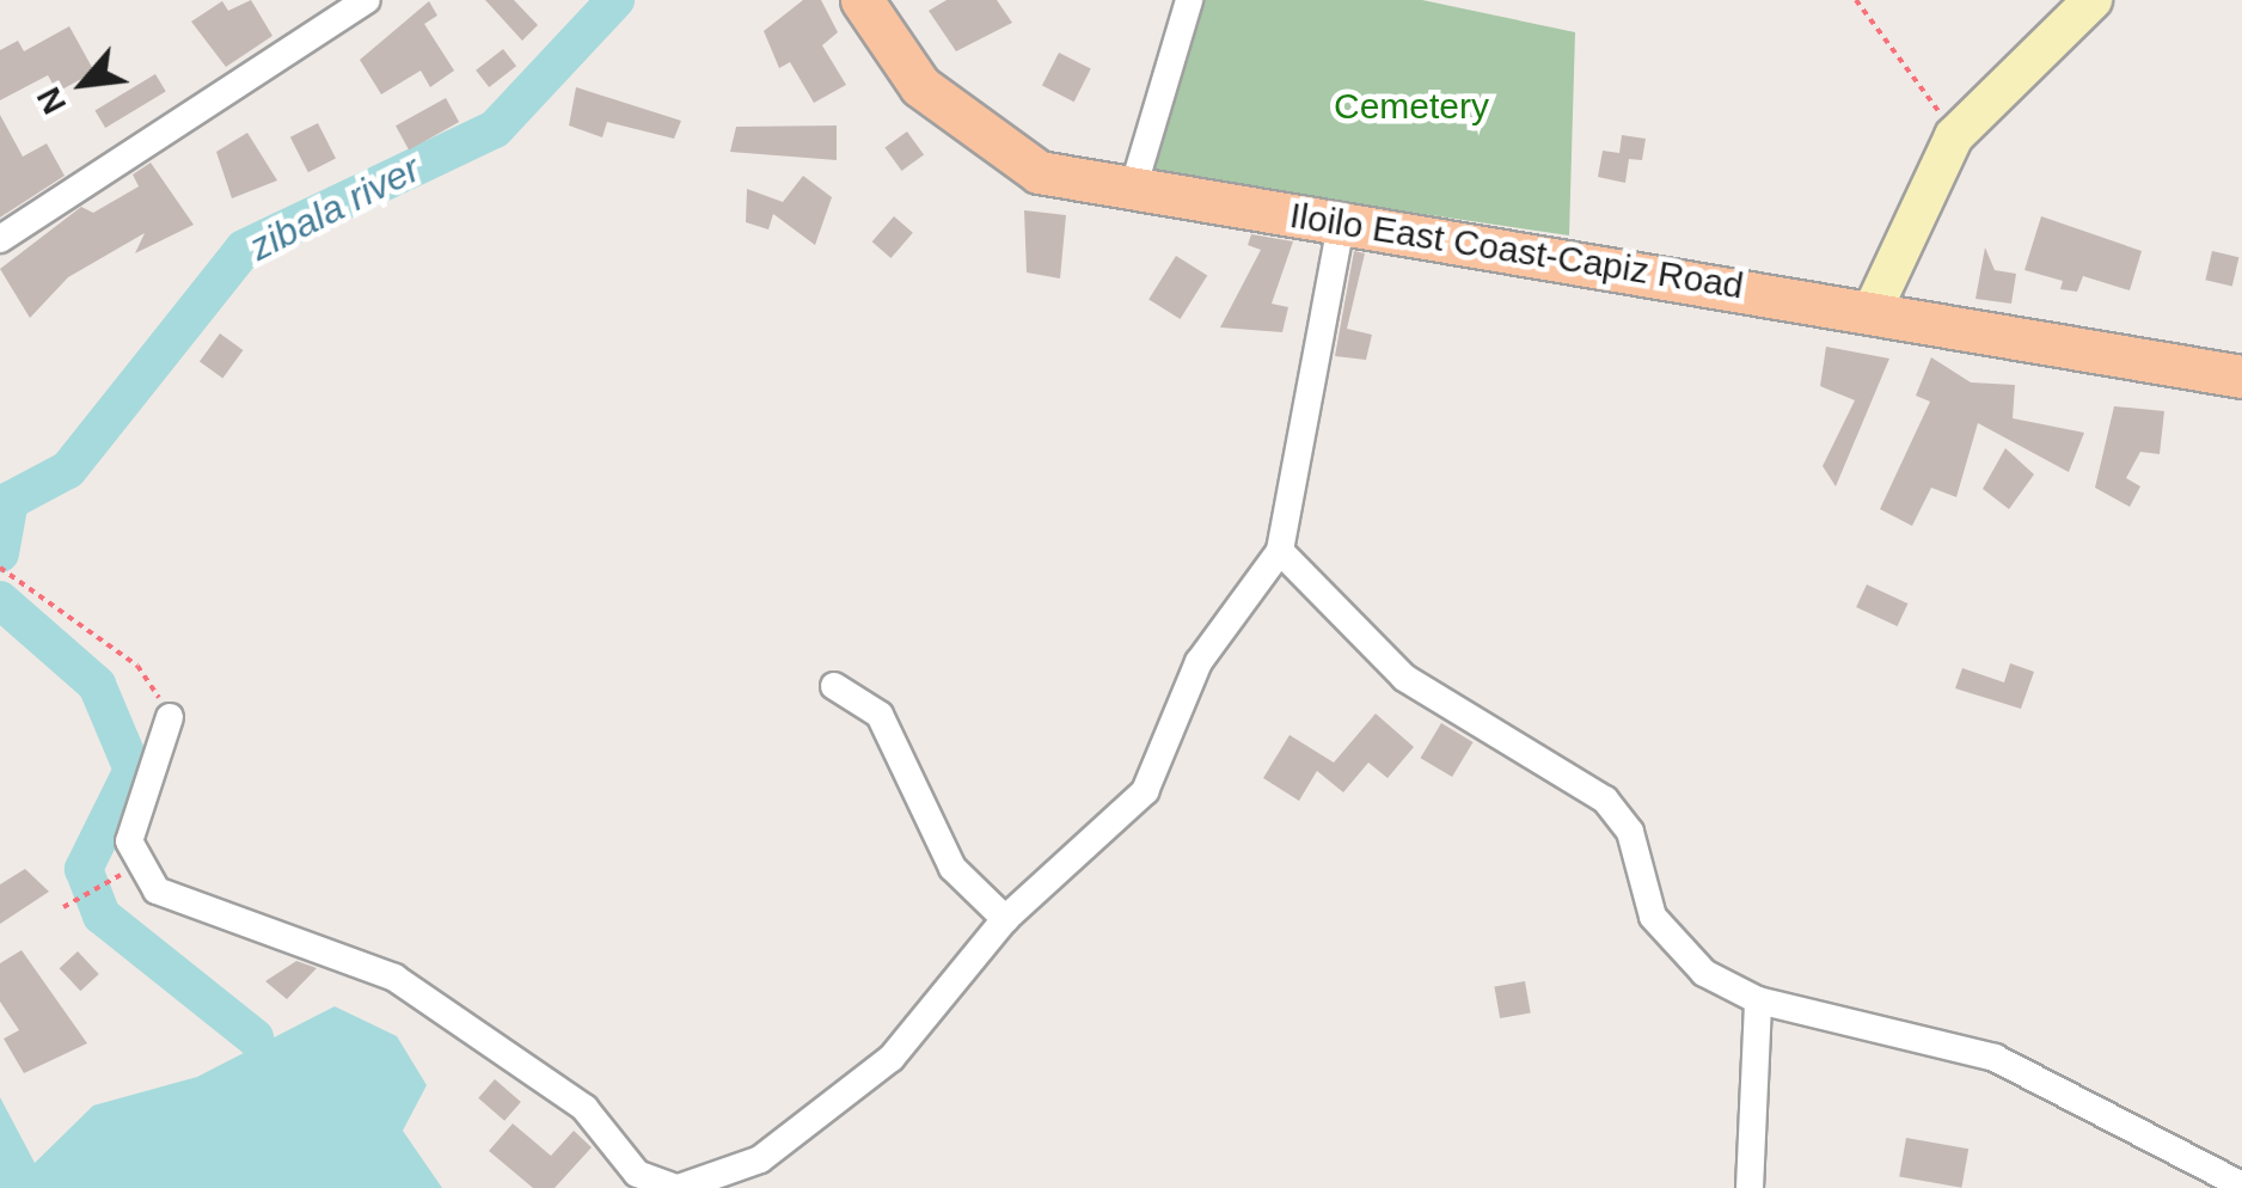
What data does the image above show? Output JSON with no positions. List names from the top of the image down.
{
  "streets": {
    "main road": ["Iloilo East Coast-Capiz Road"]
  },
  "water": ["zibala river"],
  "parks": ["Cemetery"],
  "north": "bottom left"
}
